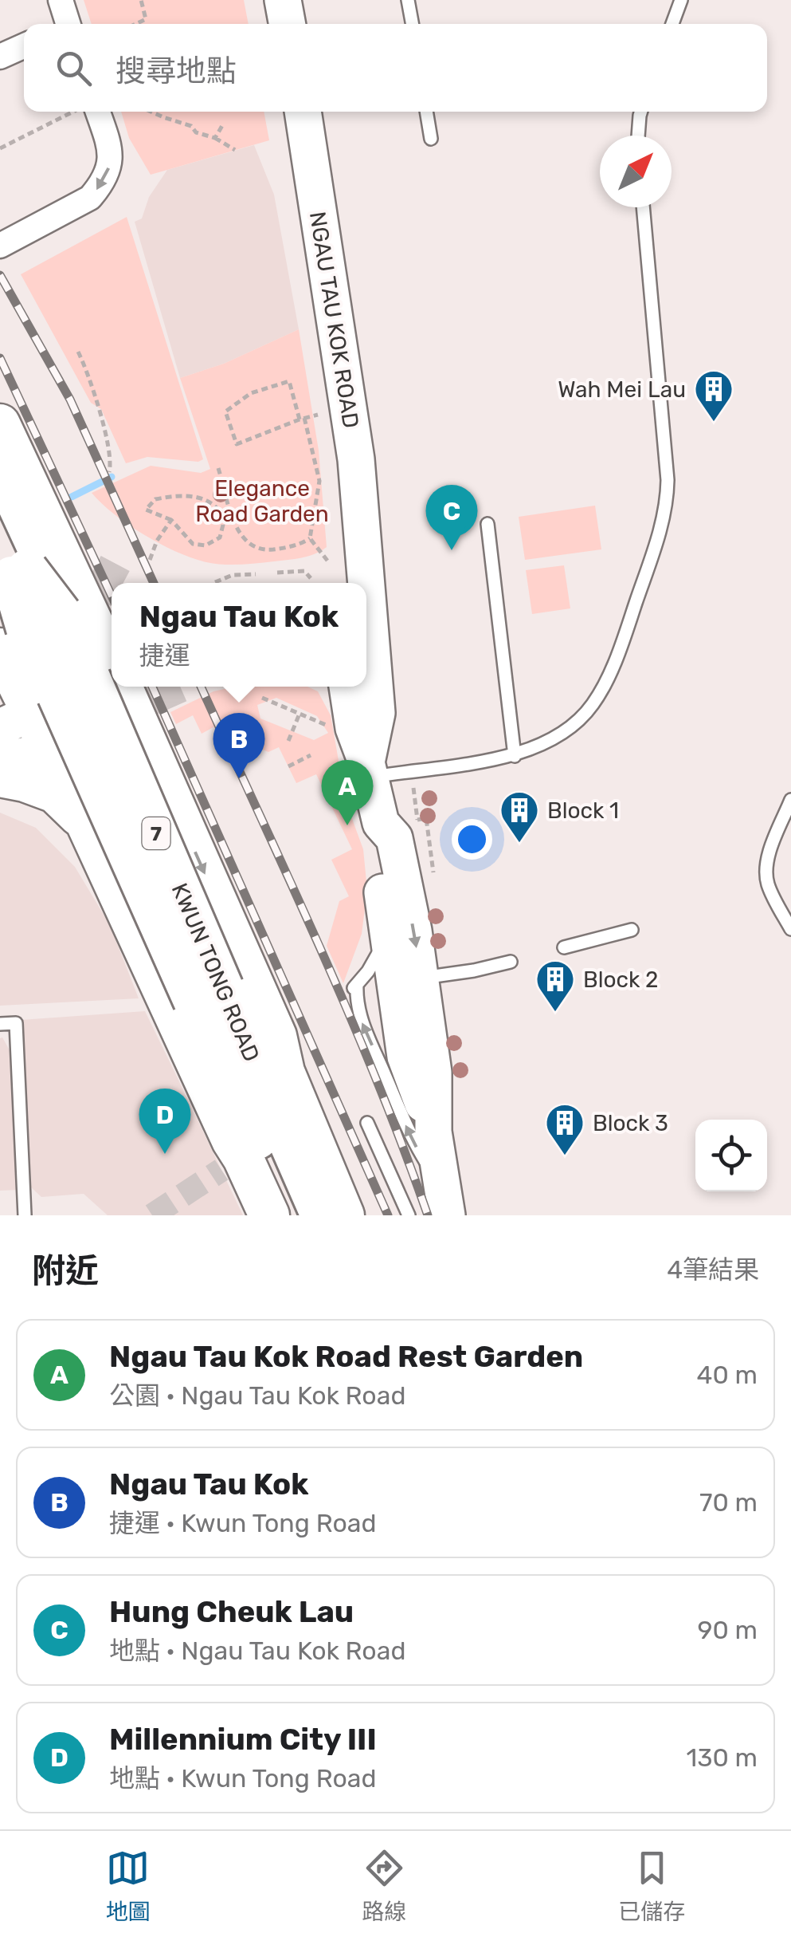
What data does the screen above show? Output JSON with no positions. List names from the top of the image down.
{
  "streets": {
    "highway": ["7", "KWUN TONG ROAD"],
    "main road": ["NGAU TAU KOK ROAD"]
  },
  "parks": ["Elegance Road Garden"],
  "places": {
    "building": [
      "Wah Mei Lau",
      "Block 1",
      "Block 2",
      "Block 3"
    ]
  },
  "north": "top right",
  "page": {
    "search": "搜尋地點",
    "pins": [
      "C",
      "B",
      "A",
      "D"
    ],
    "popup": ["Ngau Tau Kok", "捷運"],
    "heading": ["附近", "4筆結果"],
    "list": [
      {
        "mark": "A",
        "name": "Ngau Tau Kok Road Rest Garden",
        "note": "公園 · Ngau Tau Kok Road",
        "value": "40 m"
      },
      {
        "mark": "B",
        "name": "Ngau Tau Kok",
        "note": "捷運 · Kwun Tong Road",
        "value": "70 m"
      },
      {
        "mark": "C",
        "name": "Hung Cheuk Lau",
        "note": "地點 · Ngau Tau Kok Road",
        "value": "90 m"
      },
      {
        "mark": "D",
        "name": "Millennium City III",
        "note": "地點 · Kwun Tong Road",
        "value": "130 m"
      }
    ],
    "nav": ["地圖", "路線", "已儲存"]
  }
}
